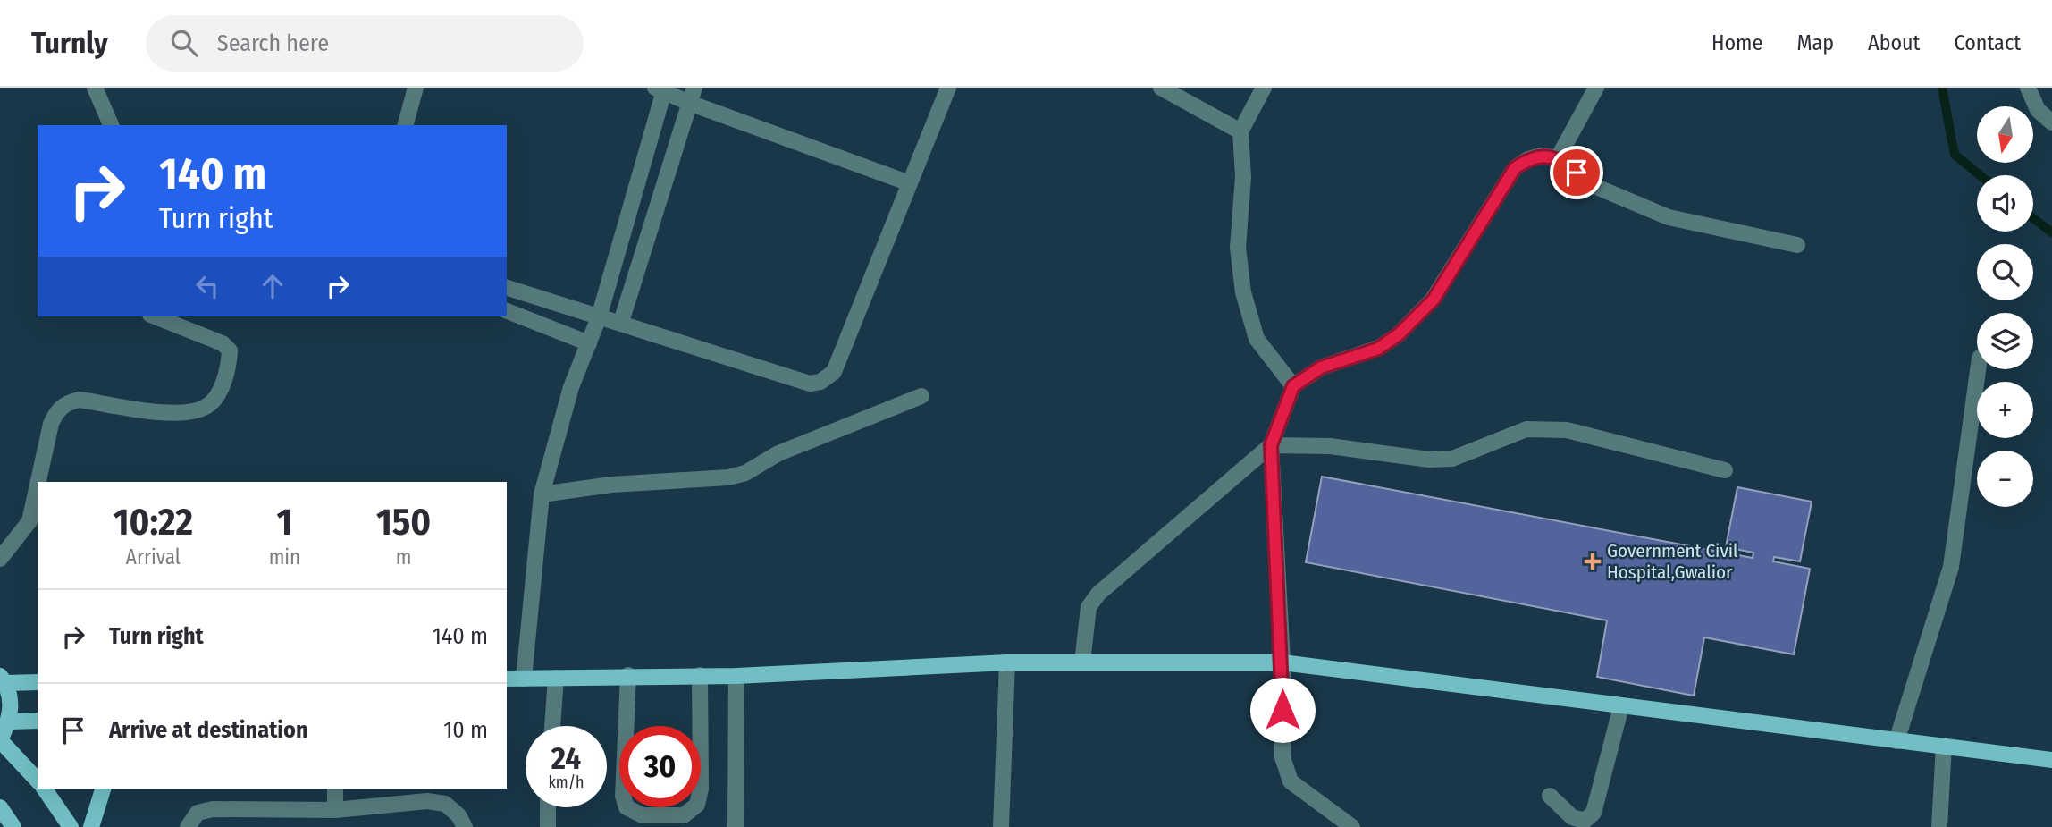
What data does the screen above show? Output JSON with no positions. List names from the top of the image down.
{
  "places": {
    "health": ["Government Civil Hospital,Gwalior"]
  },
  "north": "bottom",
  "page": {
    "header": "Turnly",
    "search": "Search here",
    "nav": [
      "Home",
      "Map",
      "About",
      "Contact"
    ],
    "map_buttons": ["+", "−"],
    "turn": ["140 m", "Turn right"],
    "eta": [
      "10:22",
      "Arrival",
      "1",
      "min",
      "150",
      "m"
    ],
    "list": [
      {
        "name": "Turn right",
        "value": "140 m"
      },
      {
        "name": "Arrive at destination",
        "value": "10 m"
      }
    ],
    "speed": "24 km/h",
    "limit": "30"
  }
}
